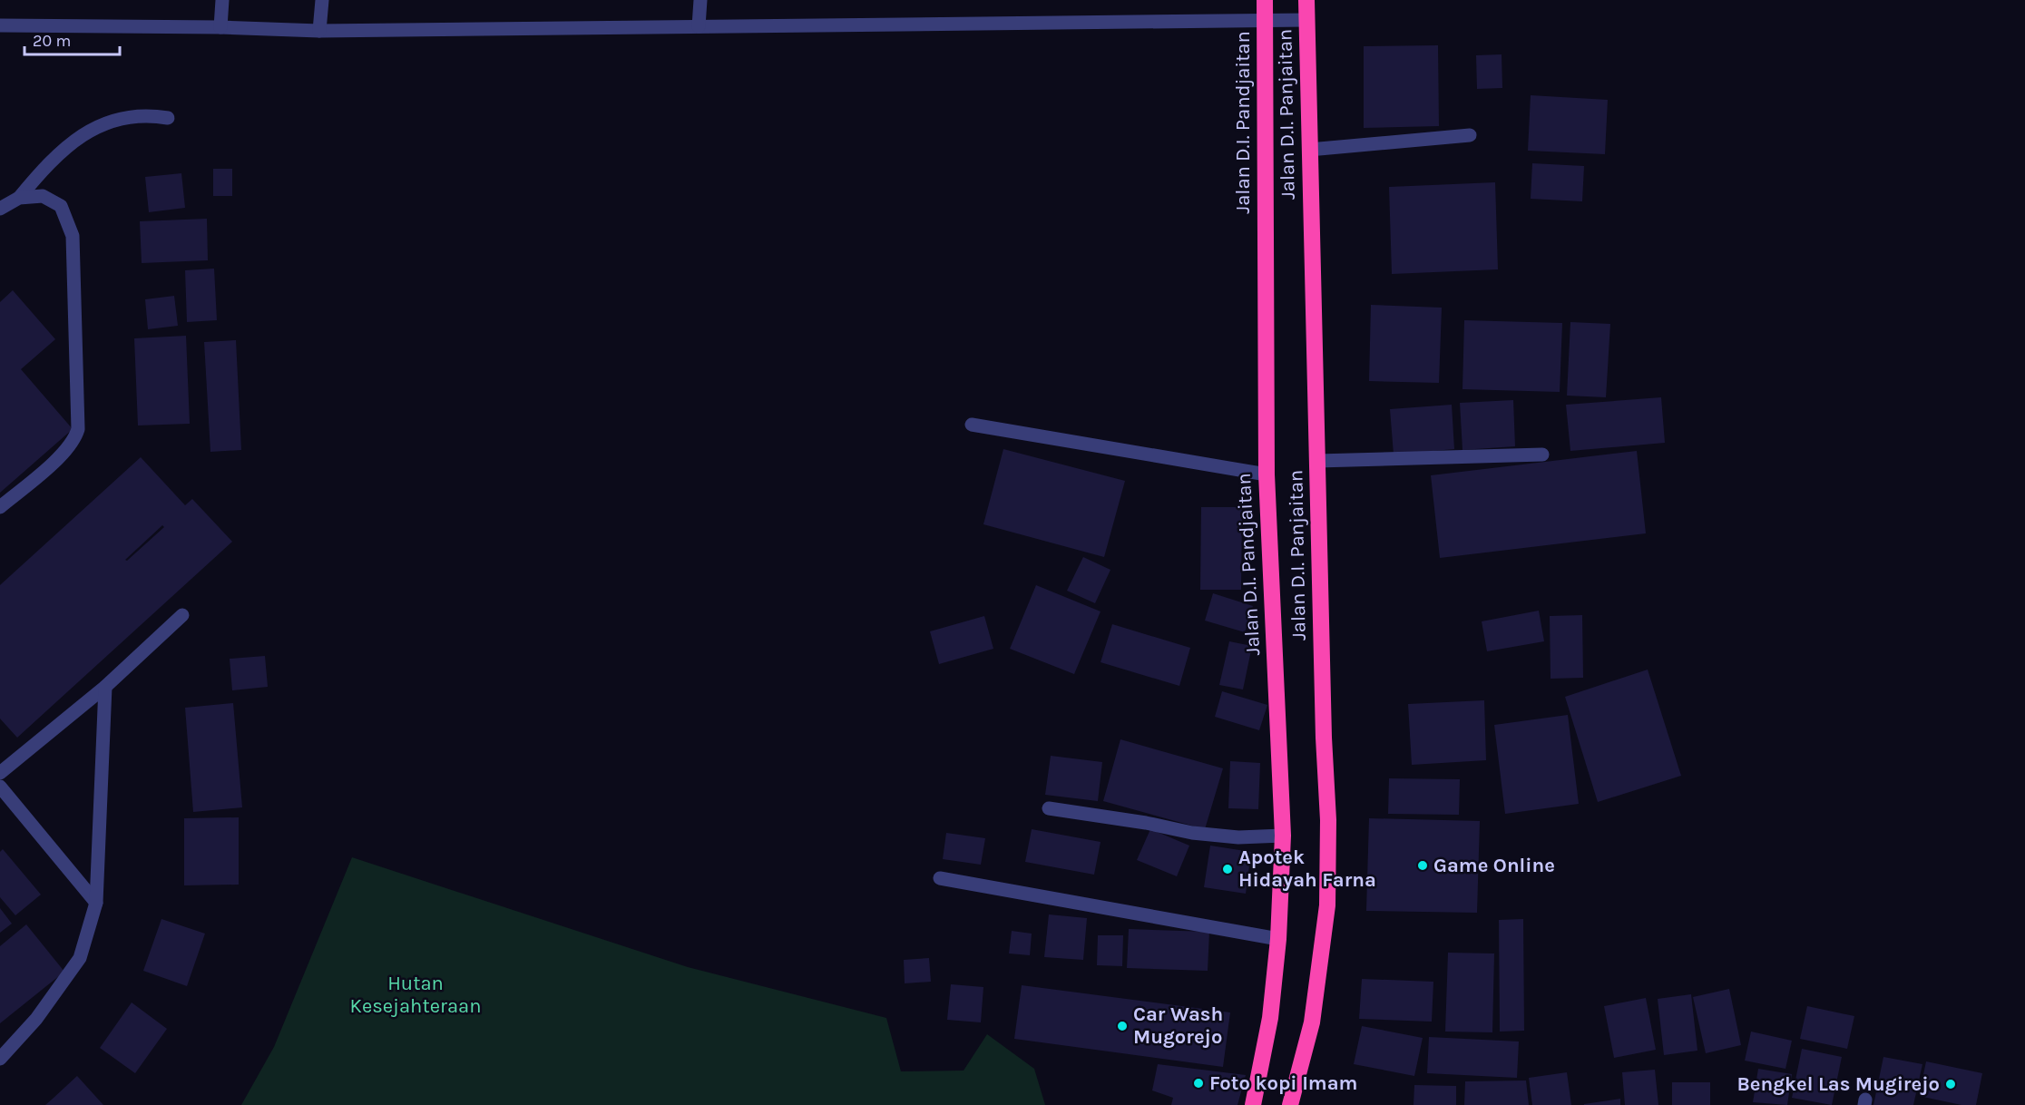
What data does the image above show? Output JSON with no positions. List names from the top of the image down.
{
  "streets": {
    "highway": ["Jalan D.I. Panjaitan", "Jalan D.I. Pandjaitan"]
  },
  "parks": ["Hutan Kesejahteraan"],
  "places": [
    "Game Online",
    "Apotek Hidayah Farna",
    "Car Wash Mugorejo",
    "Foto kopi Imam",
    "Bengkel Las Mugirejo"
  ],
  "scale_bar": "20 m"
}
